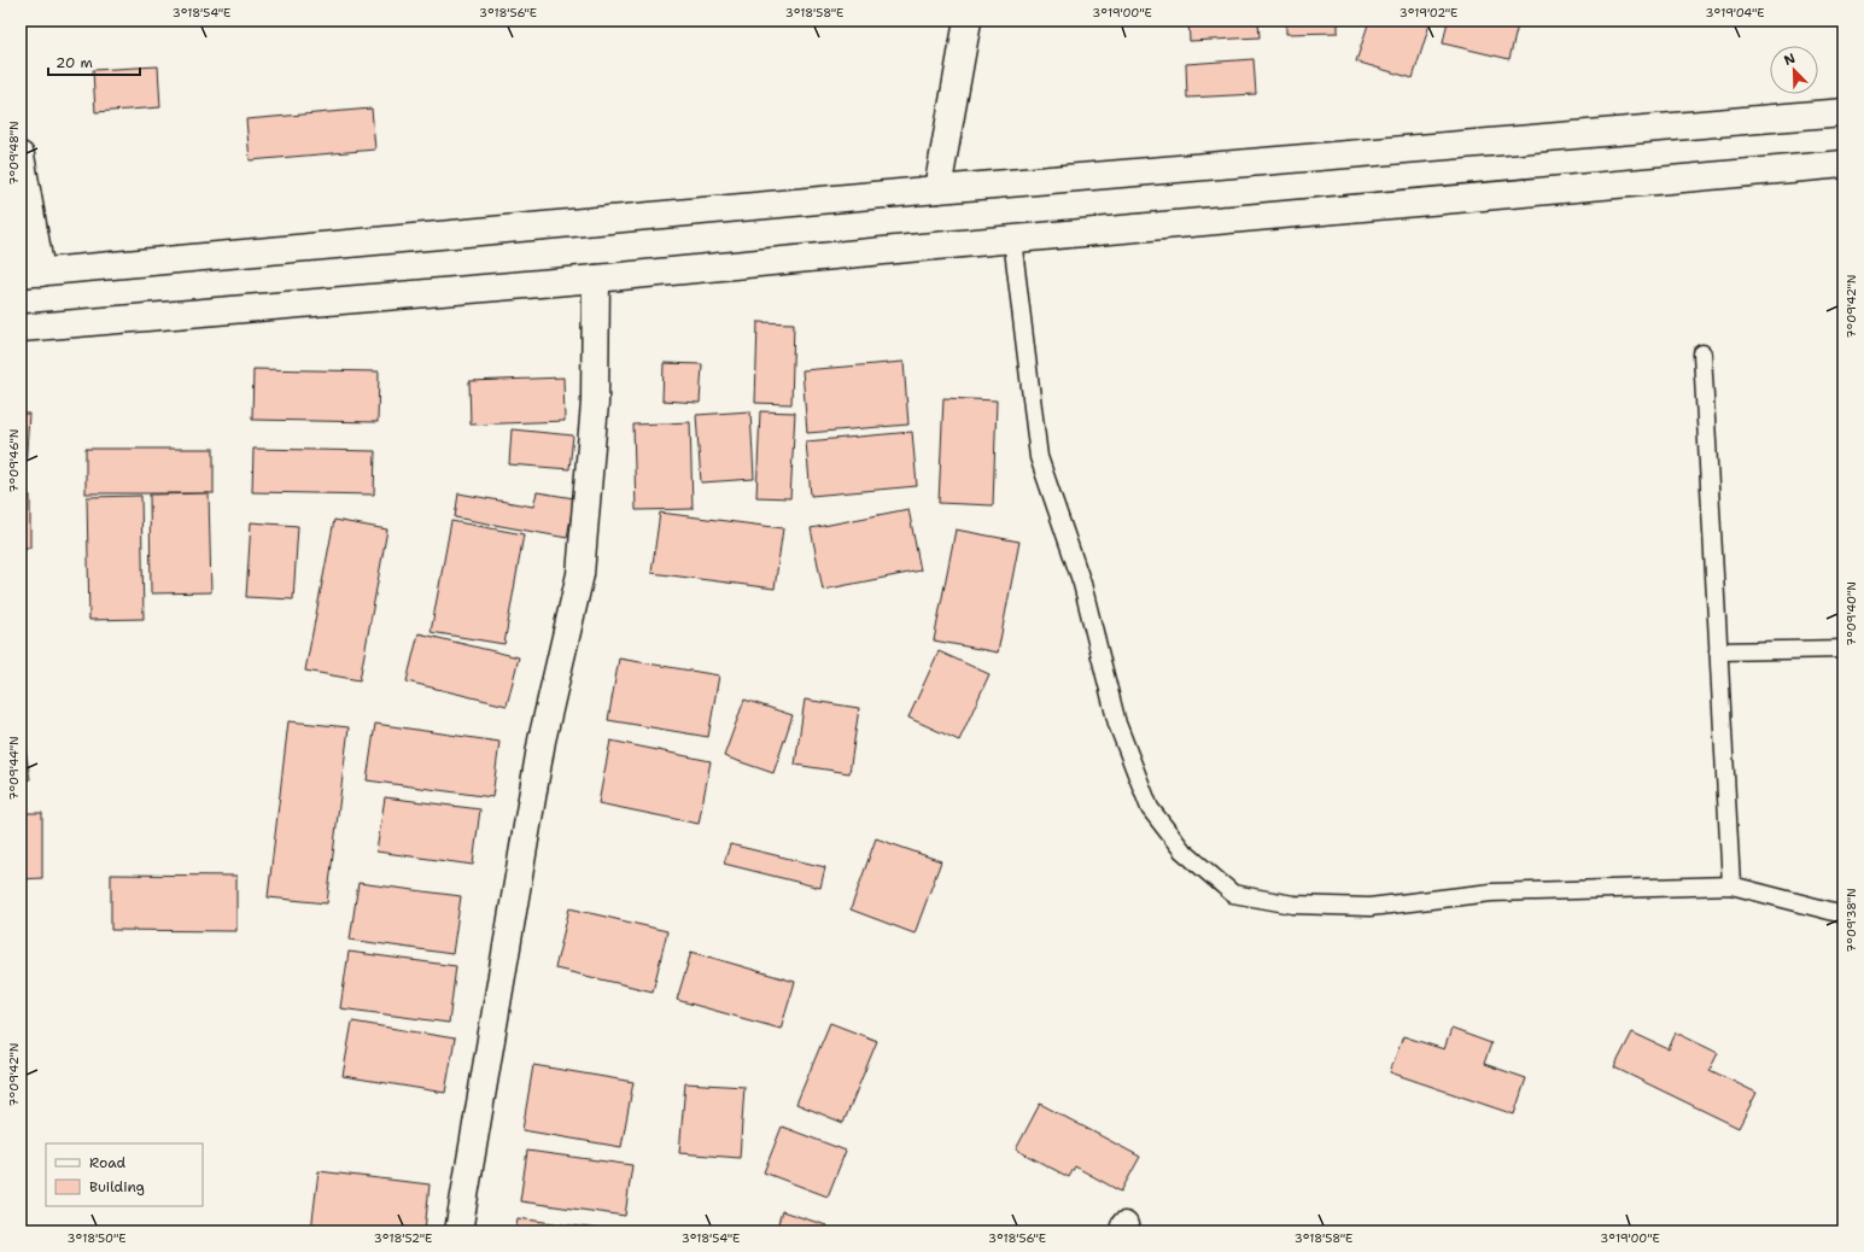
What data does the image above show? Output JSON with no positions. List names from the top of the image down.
{
  "legend": ["Road", "Building"],
  "scale_bar": "20 m",
  "north": "top left",
  "coordinates": [
    "3°18'54\"E",
    "3°18'56\"E",
    "3°18'58\"E",
    "3°19'00\"E",
    "3°19'02\"E",
    "3°19'04\"E",
    "7°09'48\"N",
    "7°09'42\"N",
    "7°09'46\"N",
    "7°09'40\"N",
    "7°09'44\"N",
    "7°09'38\"N",
    "3°18'50\"E",
    "3°18'52\"E"
  ]
}
